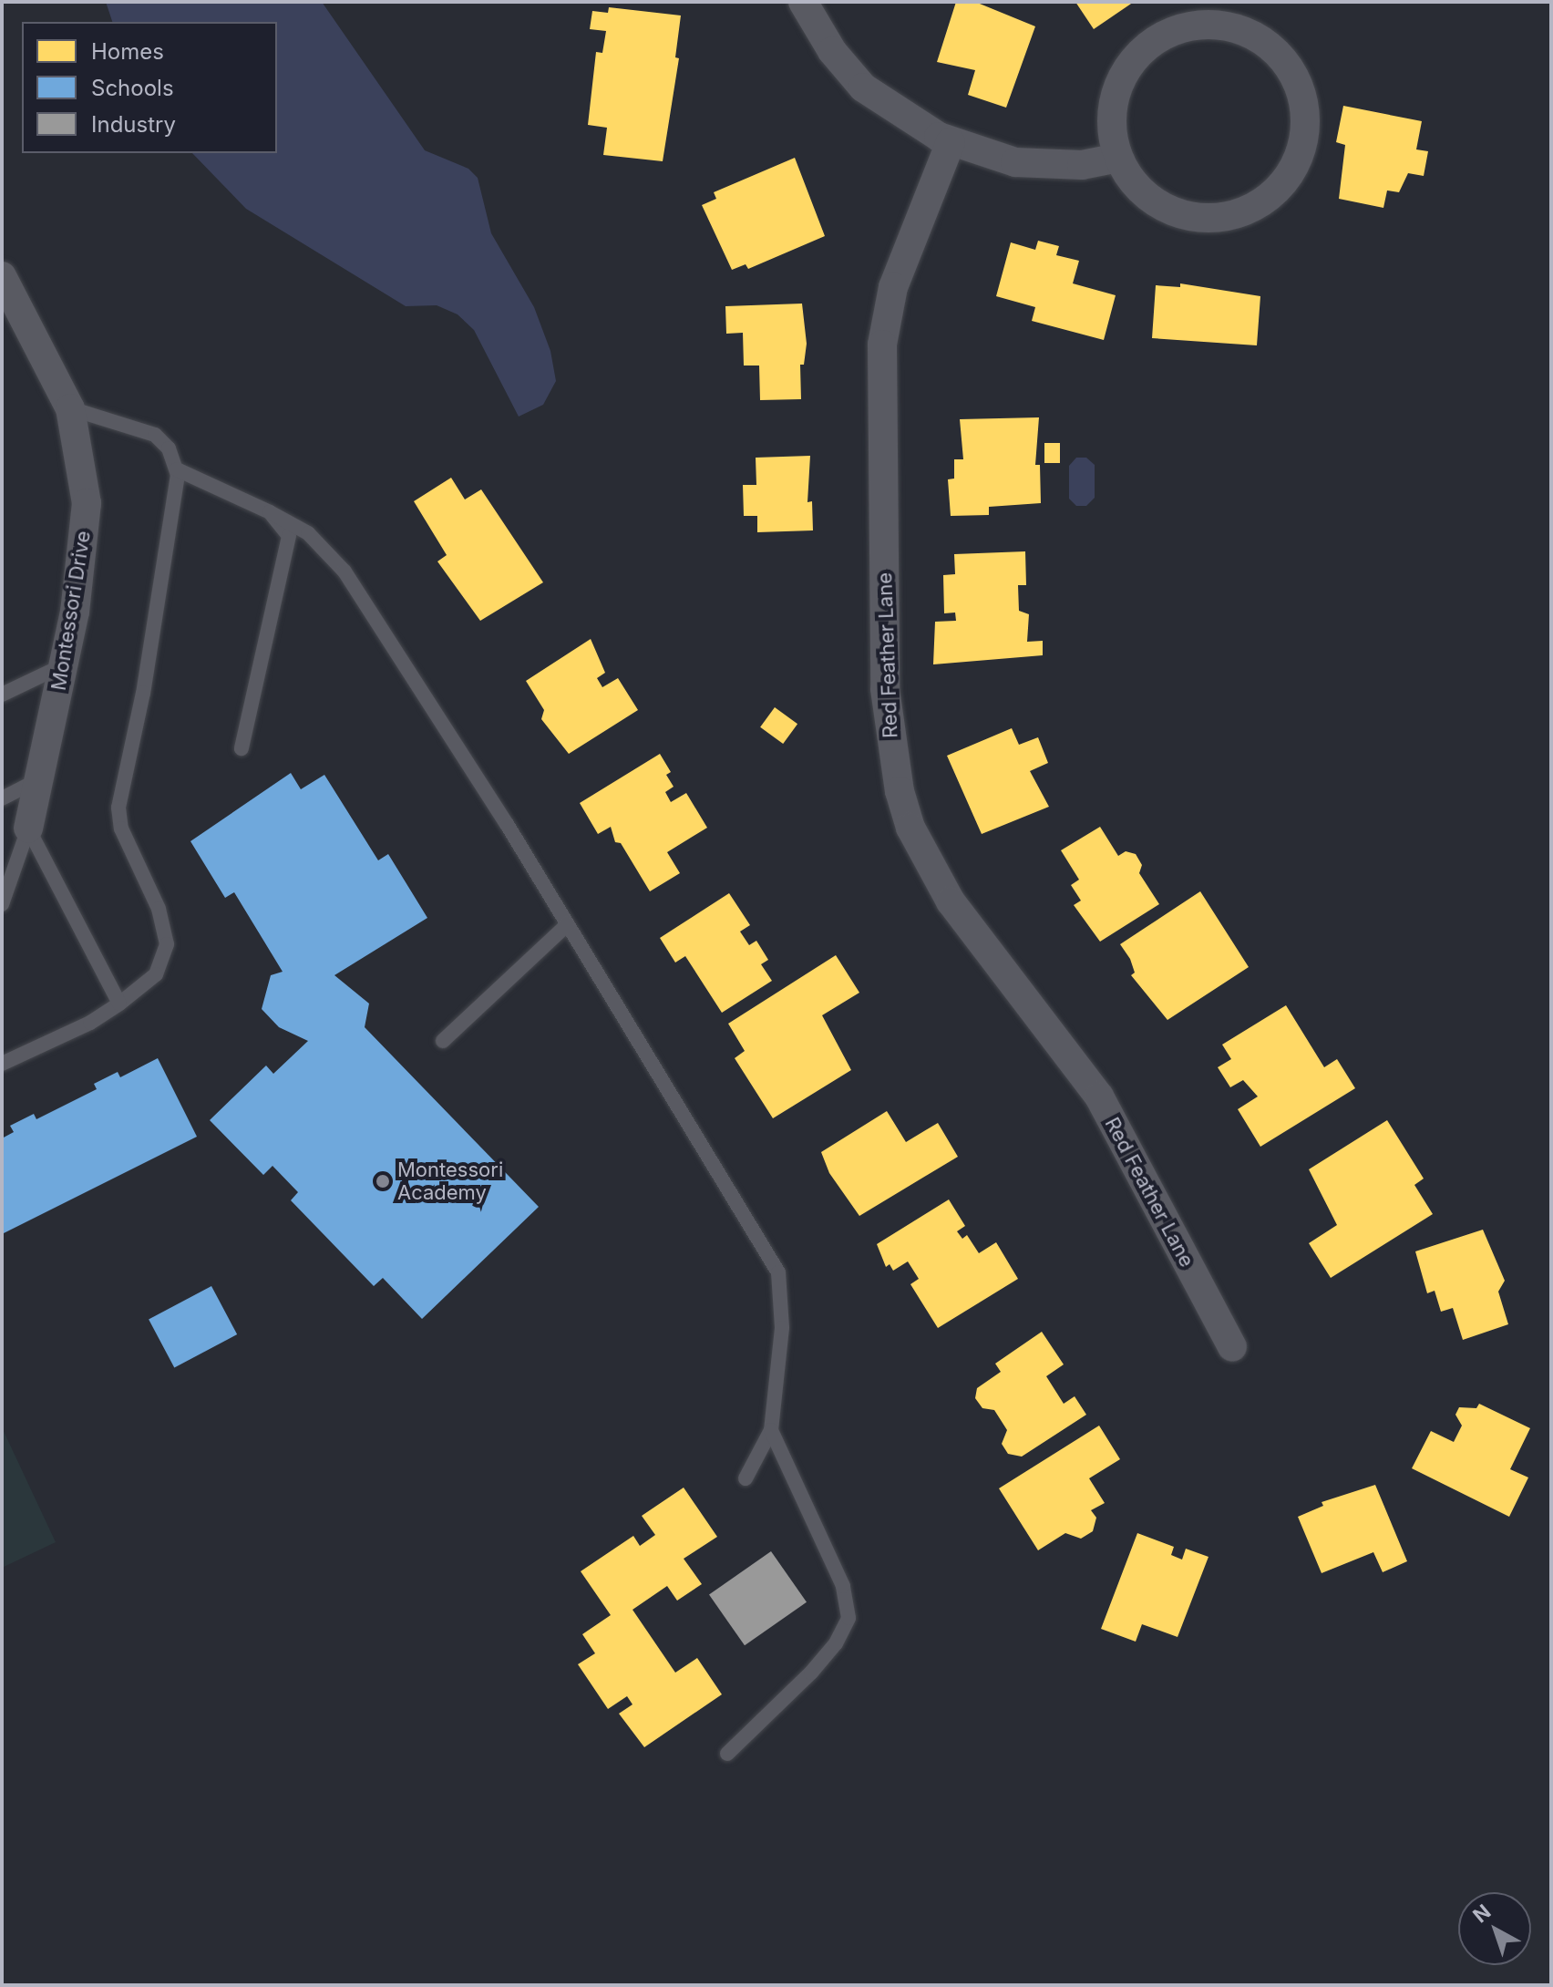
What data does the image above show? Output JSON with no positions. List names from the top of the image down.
{
  "streets": {
    "street": ["Montessori Drive", "Red Feather Lane"]
  },
  "places": ["Montessori Academy"],
  "legend": ["Homes", "Schools", "Industry"],
  "north": "top left"
}
